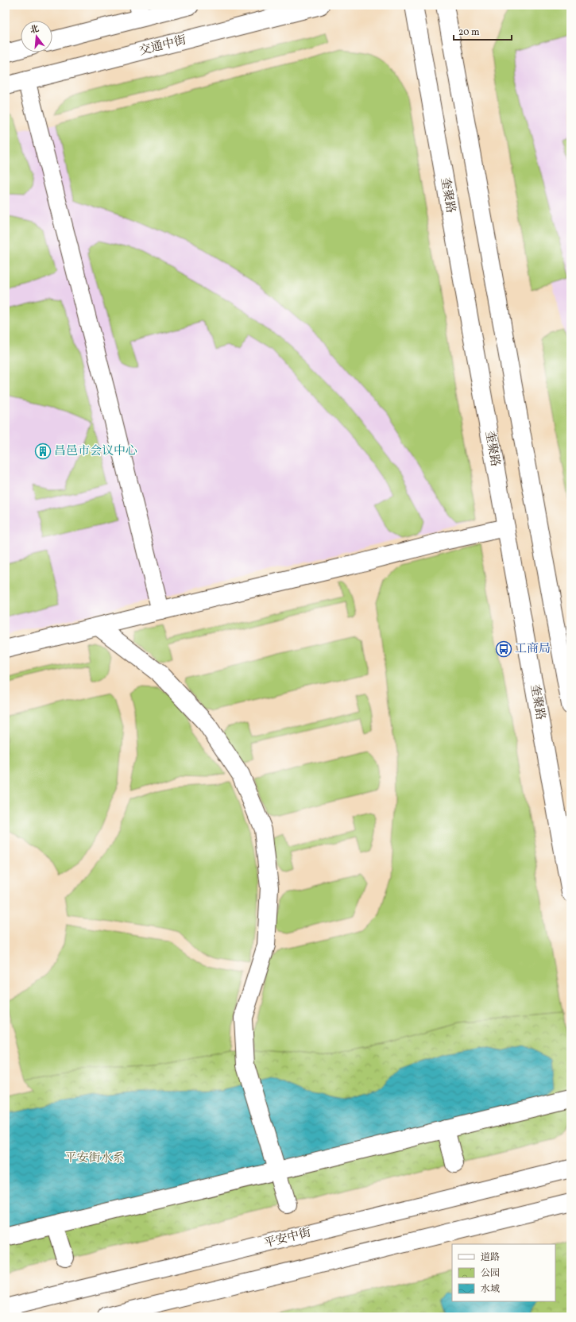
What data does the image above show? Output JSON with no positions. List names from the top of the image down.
{
  "streets": {
    "main road": ["交通中街", "奎聚路", "平安中街"]
  },
  "parks": ["平安街水系"],
  "places": {
    "building": ["昌邑市会议中心"],
    "bus stop": ["工商局"]
  },
  "legend": ["道路", "公园", "水域"],
  "scale_bar": "20 m",
  "north": "top"
}
